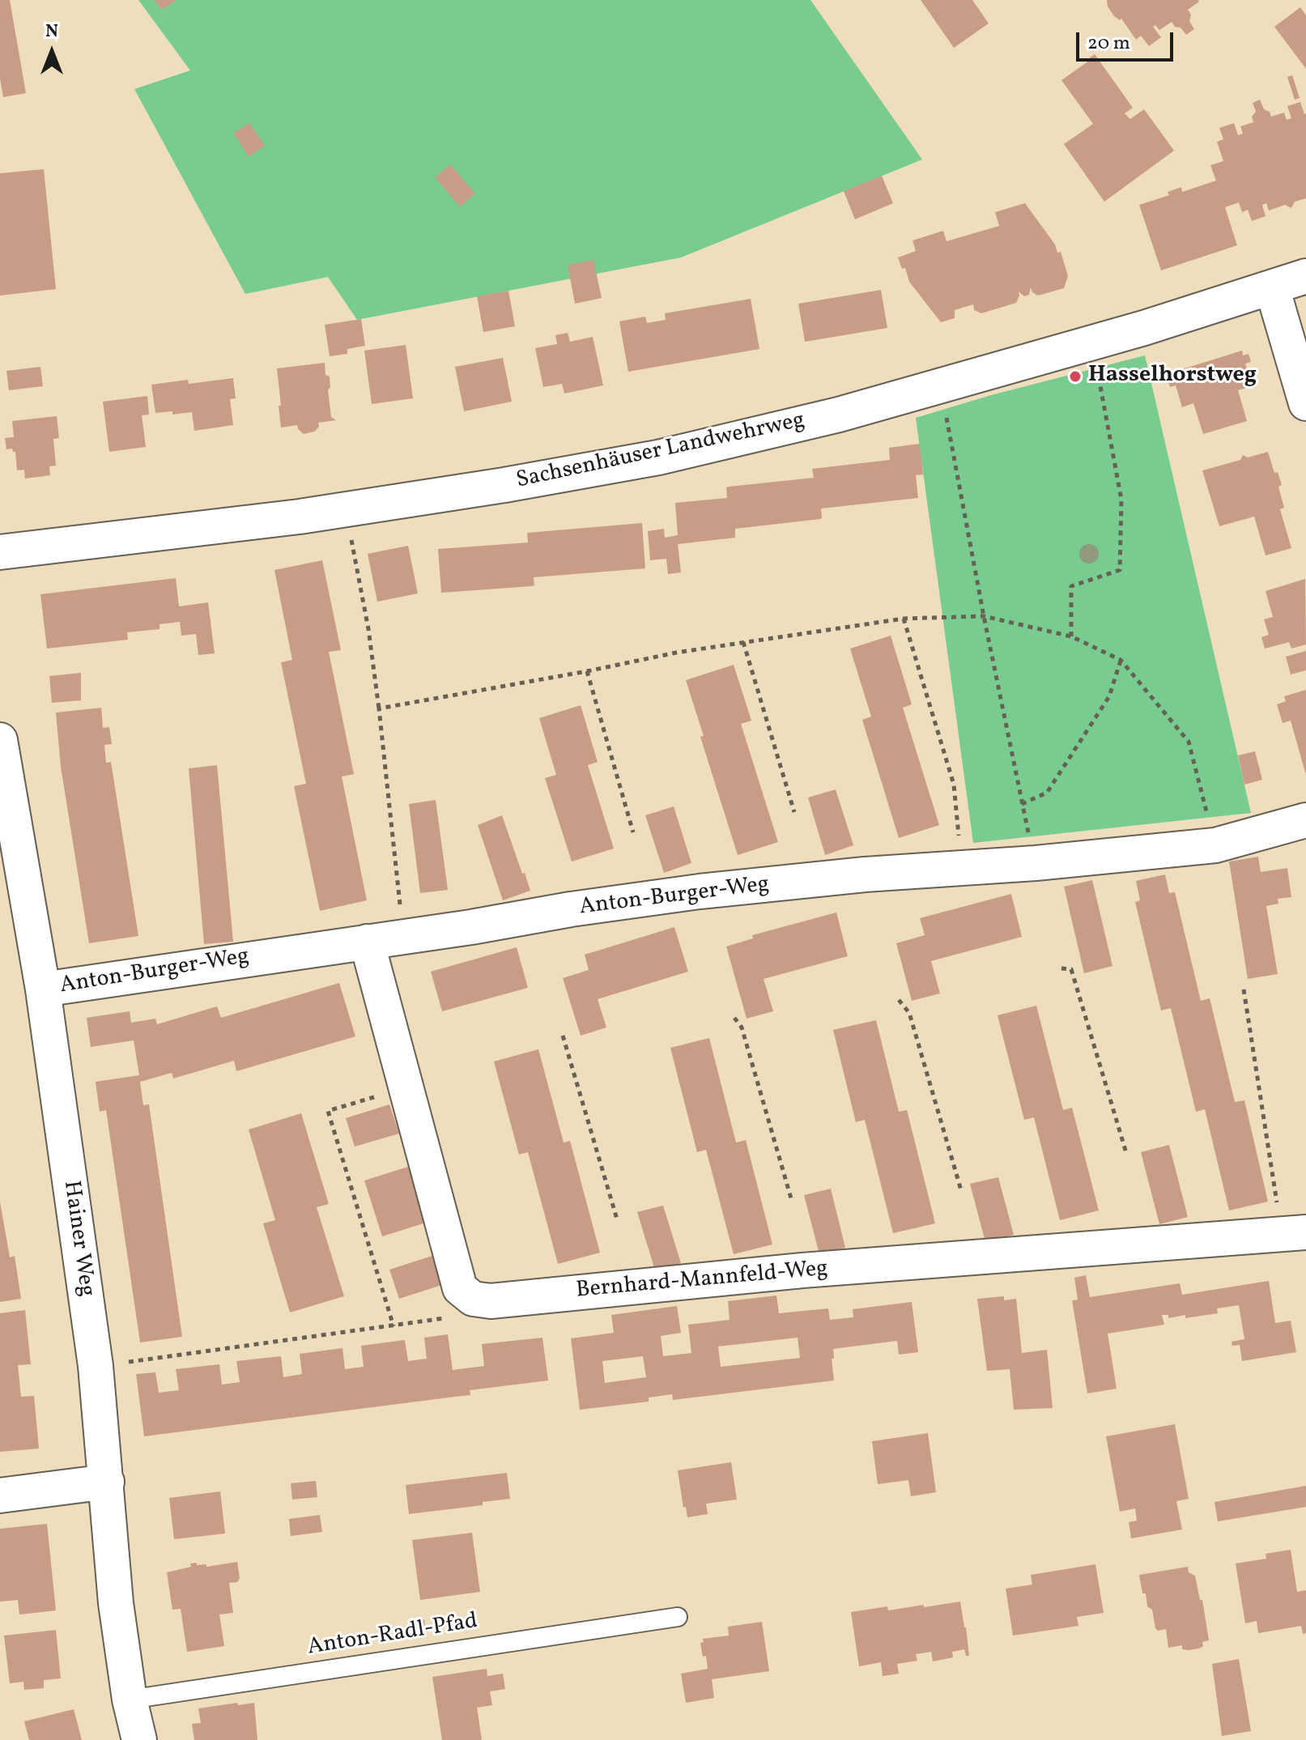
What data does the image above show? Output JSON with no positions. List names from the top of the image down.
{
  "streets": {
    "street": [
      "Sachsenhäuser Landwehrweg",
      "Anton-Burger-Weg",
      "Hainer Weg",
      "Bernhard-Mannfeld-Weg"
    ],
    "lane": ["Anton-Radl-Pfad"]
  },
  "crossings": [
    ["Anton-Burger-Weg", "Hainer Weg"],
    ["Hainer Weg", "Anton-Radl-Pfad"]
  ],
  "places": ["Hasselhorstweg"],
  "scale_bar": "20 m",
  "north": "top"
}
